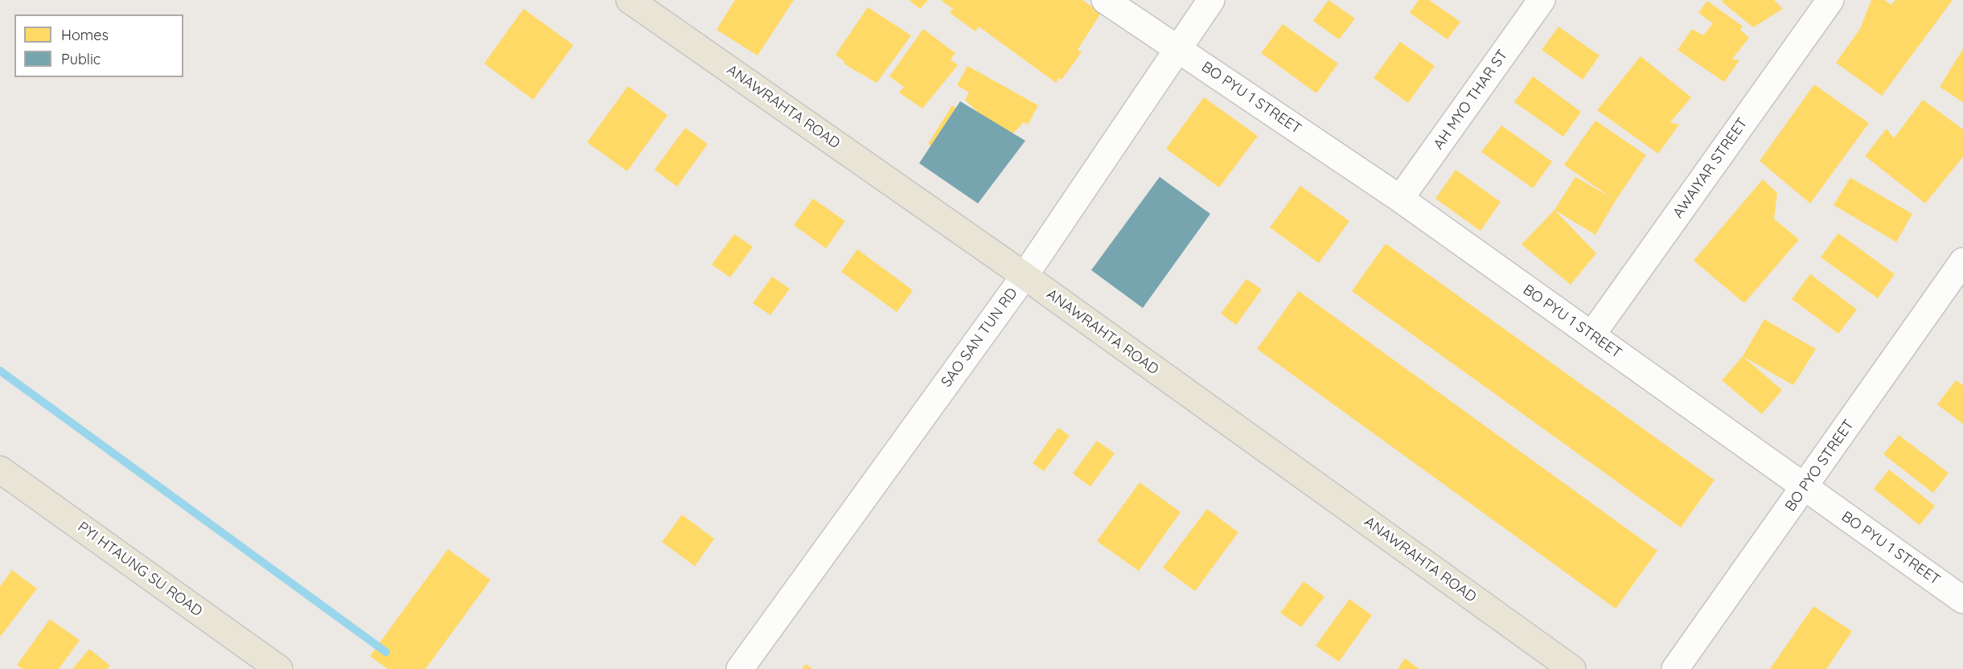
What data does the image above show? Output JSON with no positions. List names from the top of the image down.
{
  "streets": {
    "main road": ["ANAWRAHTA ROAD", "PYI HTAUNG SU ROAD"],
    "street": [
      "BO PYU 1 STREET",
      "AH MYO THAR ST",
      "AWAIYAR STREET",
      "SAO SAN TUN RD",
      "BO PYO STREET"
    ]
  },
  "crossings": [
    ["BO PYU 1 STREET", "AH MYO THAR ST"],
    ["BO PYU 1 STREET", "AWAIYAR STREET"],
    ["BO PYU 1 STREET", "SAO SAN TUN RD"],
    ["BO PYU 1 STREET", "BO PYO STREET"],
    ["ANAWRAHTA ROAD", "SAO SAN TUN RD"]
  ],
  "legend": ["Homes", "Public"]
}
